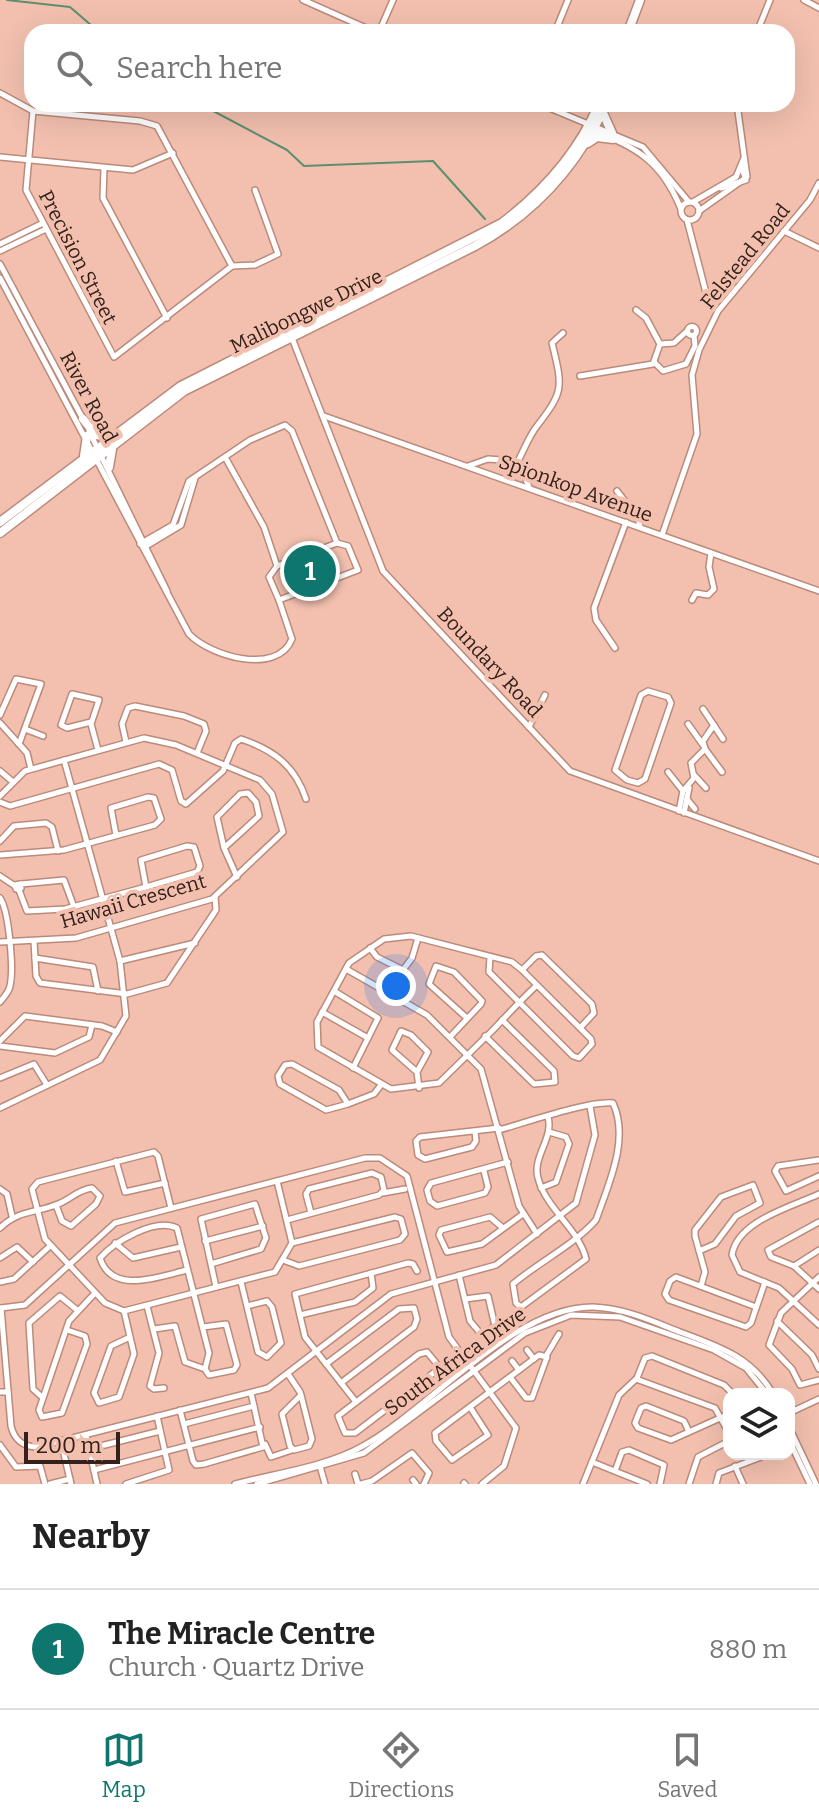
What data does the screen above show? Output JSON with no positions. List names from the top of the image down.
{
  "streets": {
    "main road": ["Malibongwe Drive"],
    "street": [
      "Felstead Road",
      "Precision Street",
      "River Road",
      "Spionkop Avenue",
      "Boundary Road",
      "Hawaii Crescent",
      "South Africa Drive"
    ]
  },
  "crossings": [
    ["Felstead Road", "Spionkop Avenue"],
    ["Malibongwe Drive", "River Road"],
    ["Malibongwe Drive", "Boundary Road"],
    ["Spionkop Avenue", "Boundary Road"]
  ],
  "scale_bar": "200 m",
  "page": {
    "search": "Search here",
    "pins": "1",
    "scale": "200 m",
    "heading": "Nearby",
    "list": [
      {
        "mark": "1",
        "name": "The Miracle Centre",
        "note": "Church · Quartz Drive",
        "value": "880 m"
      }
    ],
    "nav": ["Map", "Directions", "Saved"]
  }
}
